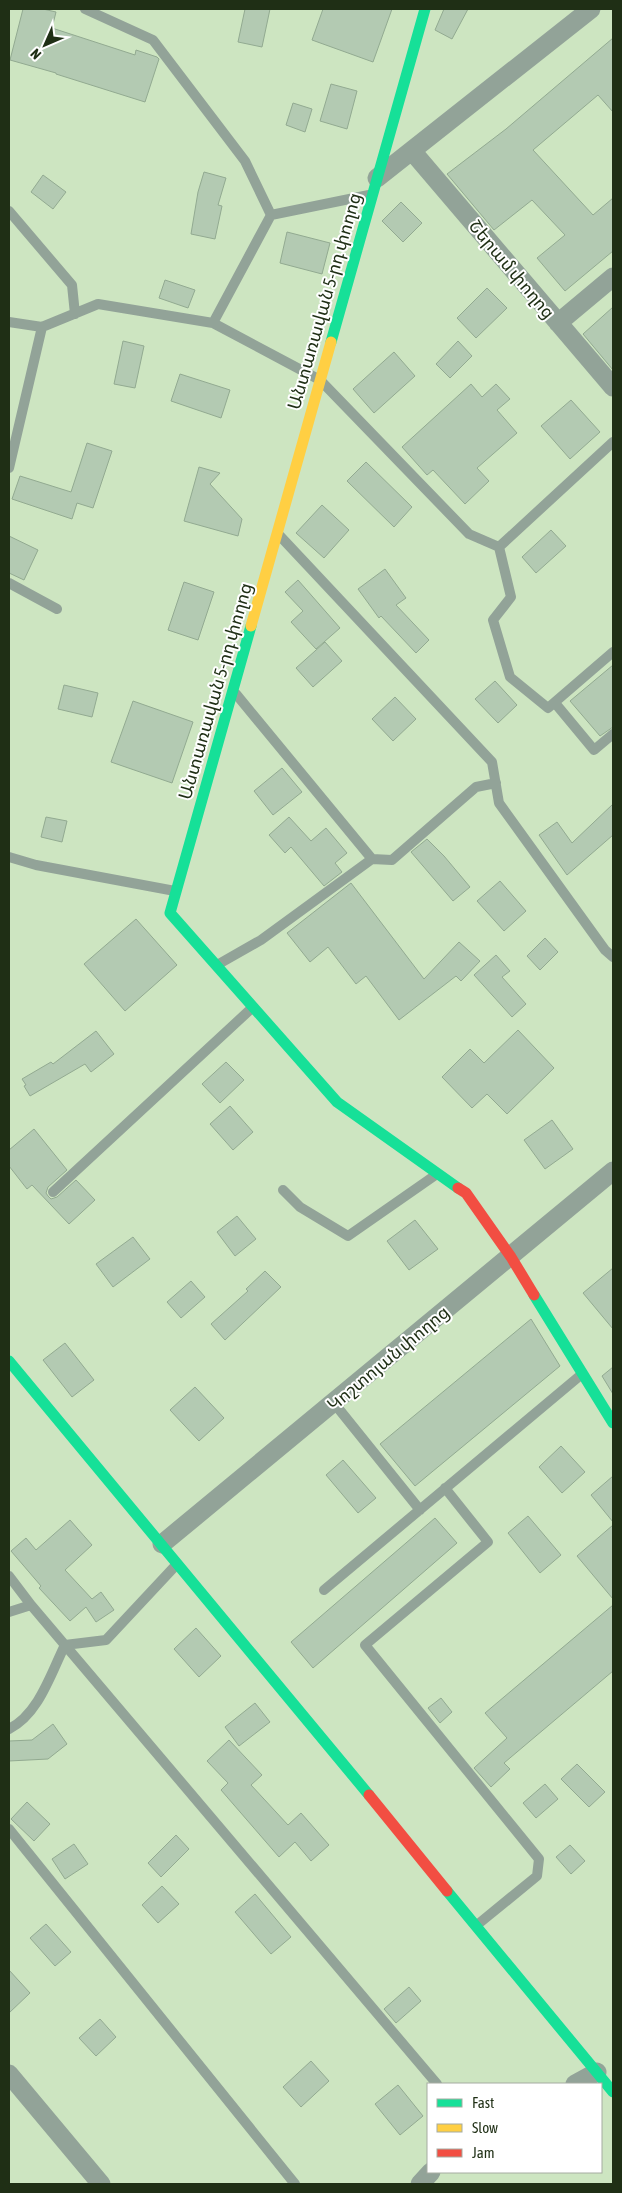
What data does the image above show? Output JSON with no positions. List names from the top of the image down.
{
  "streets": {
    "street": ["Շերամ փողոց", "Անտառավան 5-րդ փողոց", "Կոշտոյան փողոց"]
  },
  "crossings": [
    ["Անտառավան 5-րդ փողոց", "Կոշտոյան փողոց"]
  ],
  "legend": ["Fast", "Slow", "Jam"],
  "north": "bottom left"
}
